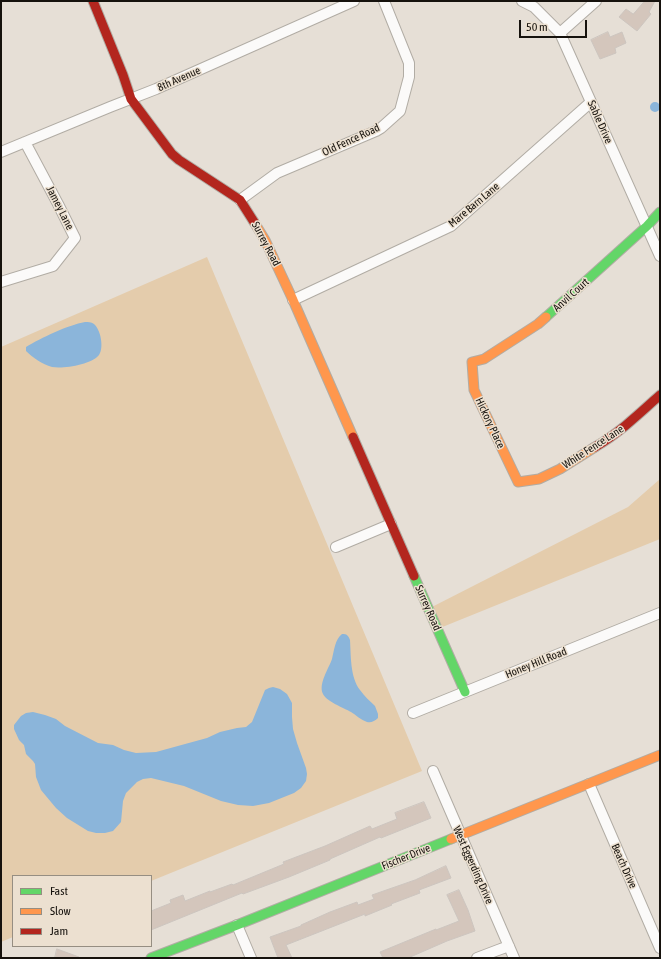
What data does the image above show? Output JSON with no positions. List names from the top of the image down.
{
  "streets": {
    "street": [
      "8th Avenue",
      "Sable Drive",
      "Old Fence Road",
      "Mare Barn Lane",
      "Jamey Lane",
      "Surrey Road",
      "Anvil Court",
      "Hickory Place",
      "White Fence Lane",
      "Honey Hill Road",
      "Fischer Drive",
      "West Eggerding Drive",
      "Beach Drive"
    ]
  },
  "crossings": [
    ["8th Avenue", "Jamey Lane"],
    ["8th Avenue", "Surrey Road"],
    ["Sable Drive", "Mare Barn Lane"],
    ["Sable Drive", "Anvil Court"],
    ["Old Fence Road", "Surrey Road"],
    ["Mare Barn Lane", "Surrey Road"],
    ["Surrey Road", "Honey Hill Road"],
    ["Anvil Court", "Hickory Place"],
    ["Hickory Place", "White Fence Lane"],
    ["Fischer Drive", "West Eggerding Drive"],
    ["Fischer Drive", "Beach Drive"]
  ],
  "legend": ["Fast", "Slow", "Jam"],
  "scale_bar": "50 m"
}
